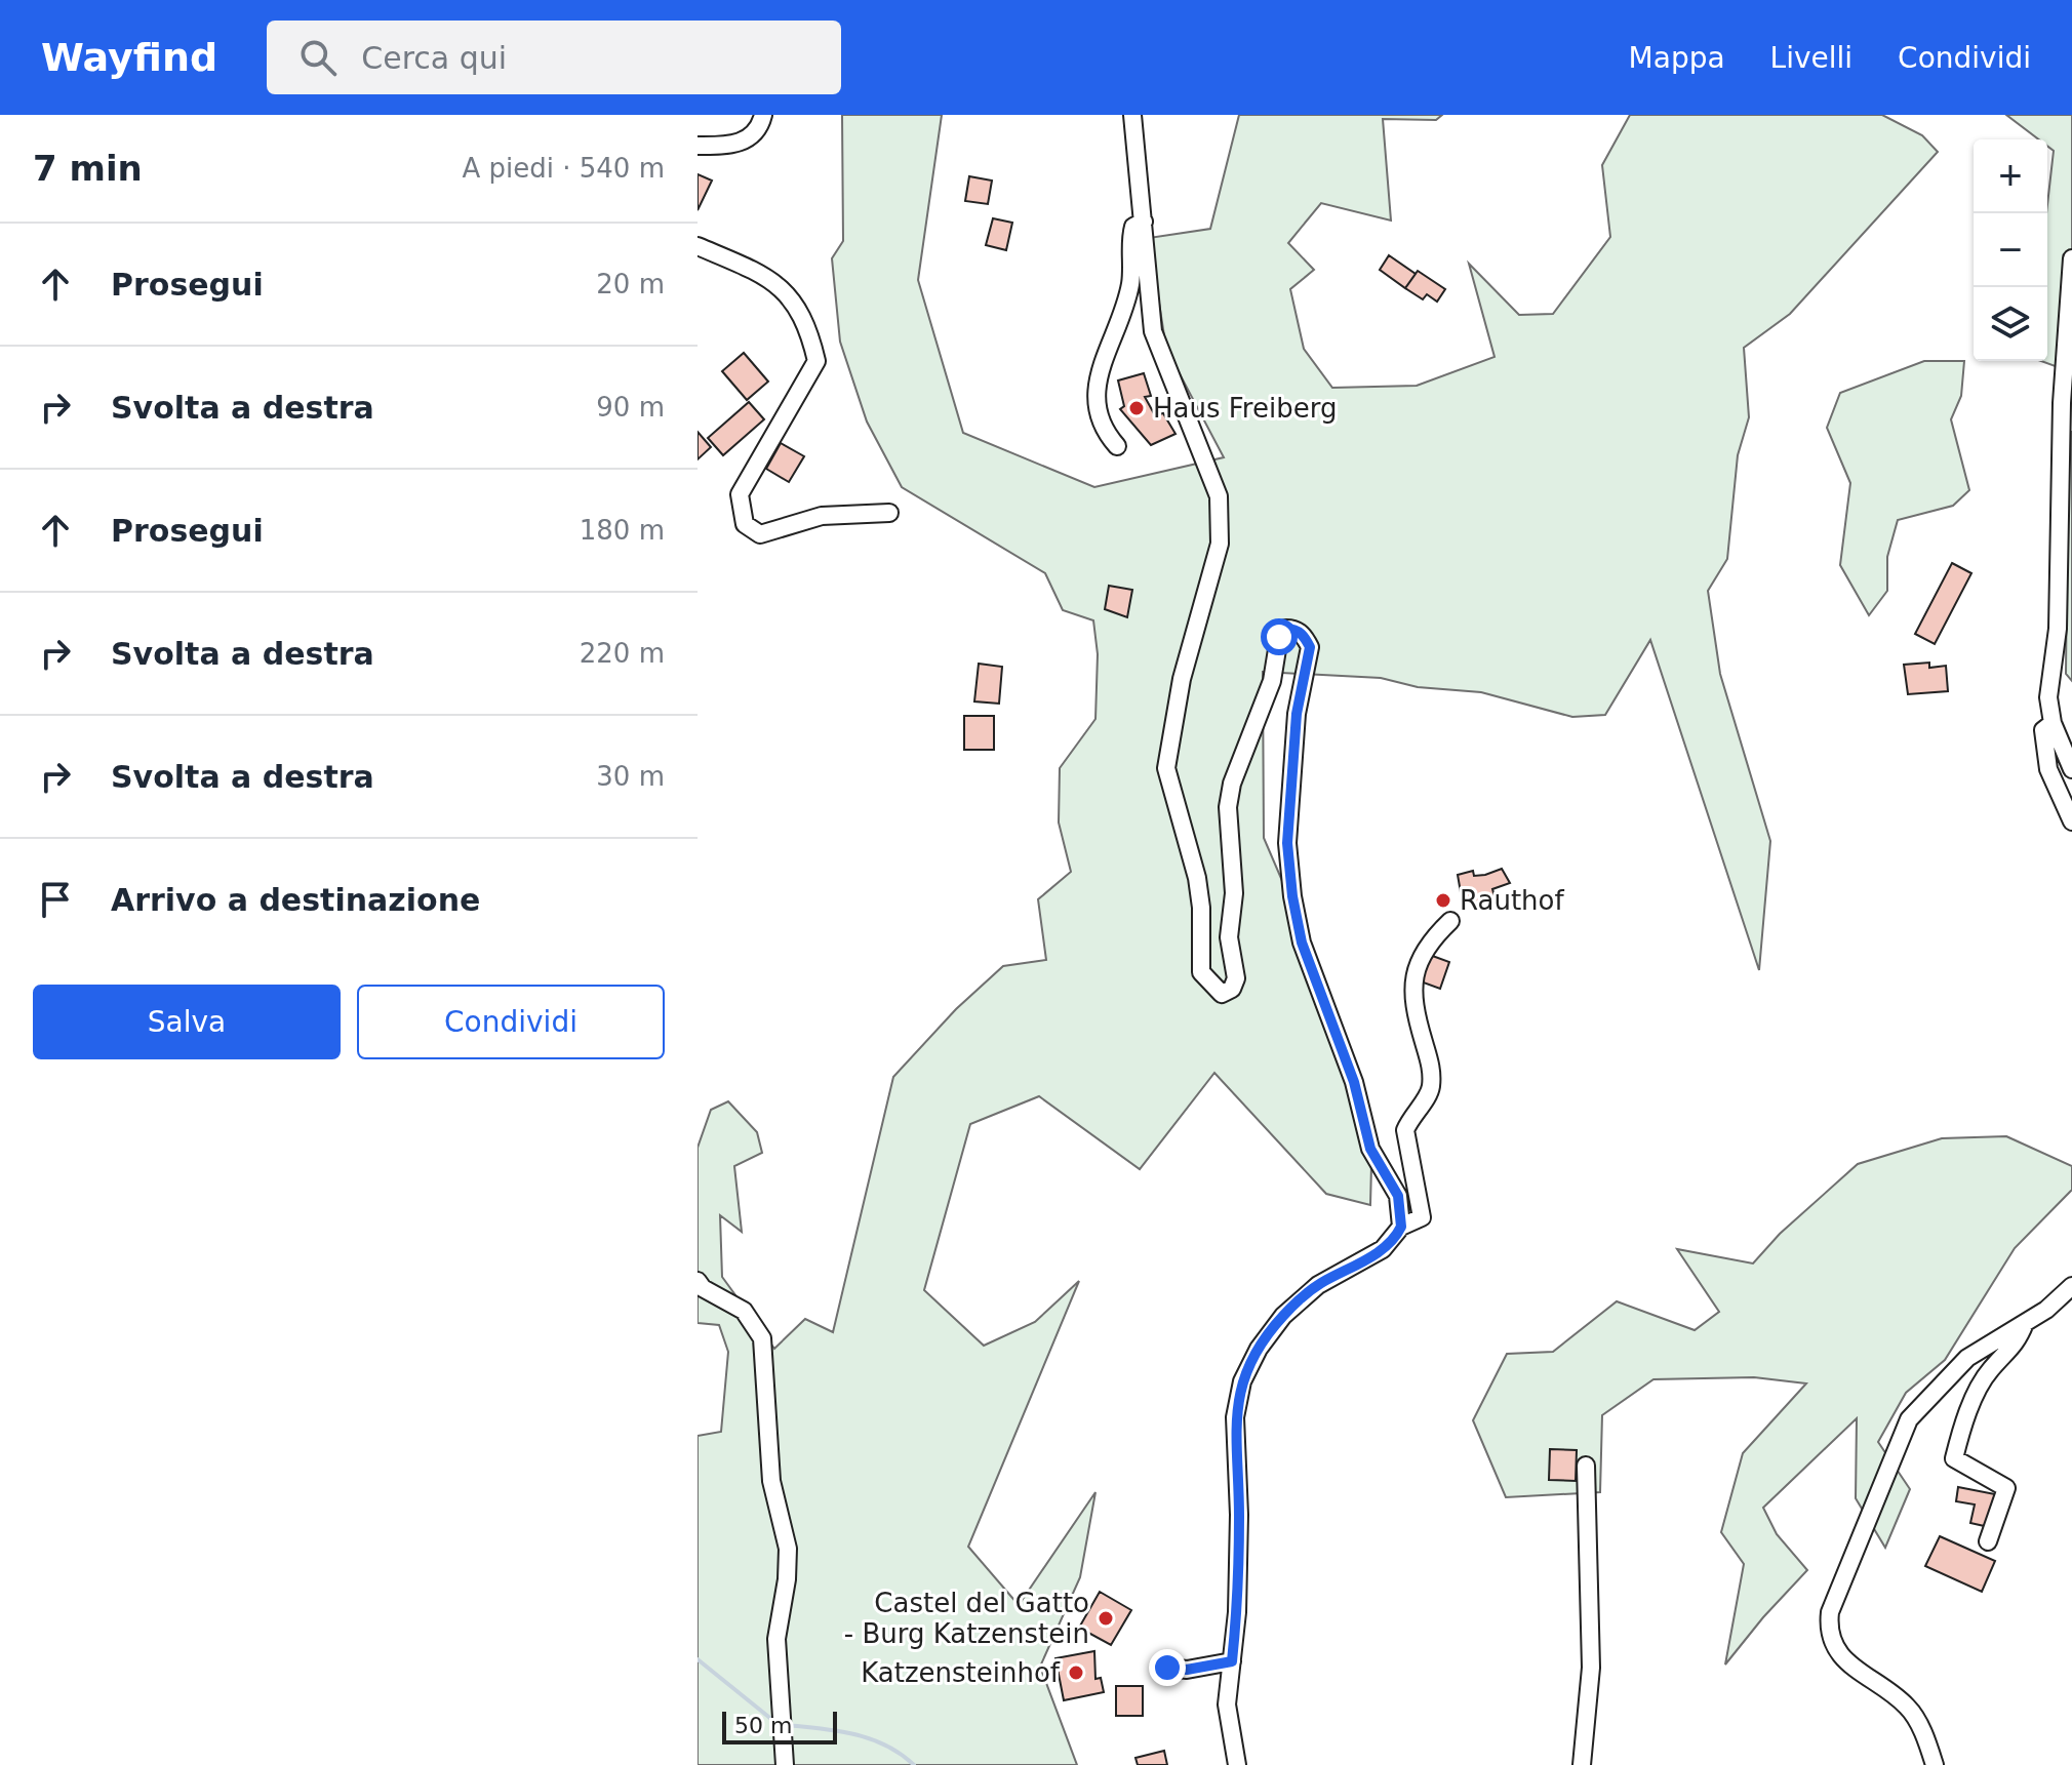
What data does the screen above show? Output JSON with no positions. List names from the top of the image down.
{
  "places": [
    "Haus Freiberg",
    "Rauthof",
    "Castel del Gatto - Burg Katzenstein",
    "Katzensteinhof"
  ],
  "scale_bar": "50 m",
  "page": {
    "header": "Wayfind",
    "search": "Cerca qui",
    "nav": ["Mappa", "Livelli", "Condividi"],
    "heading": ["7 min", "A piedi · 540 m"],
    "map_buttons": ["+", "−"],
    "list": [
      ["Prosegui", "20 m"],
      ["Svolta a destra", "90 m"],
      ["Prosegui", "180 m"],
      ["Svolta a destra", "220 m"],
      ["Svolta a destra", "30 m"],
      "Arrivo a destinazione"
    ],
    "buttons": ["Salva", "Condividi"],
    "scale": "50 m"
  }
}
